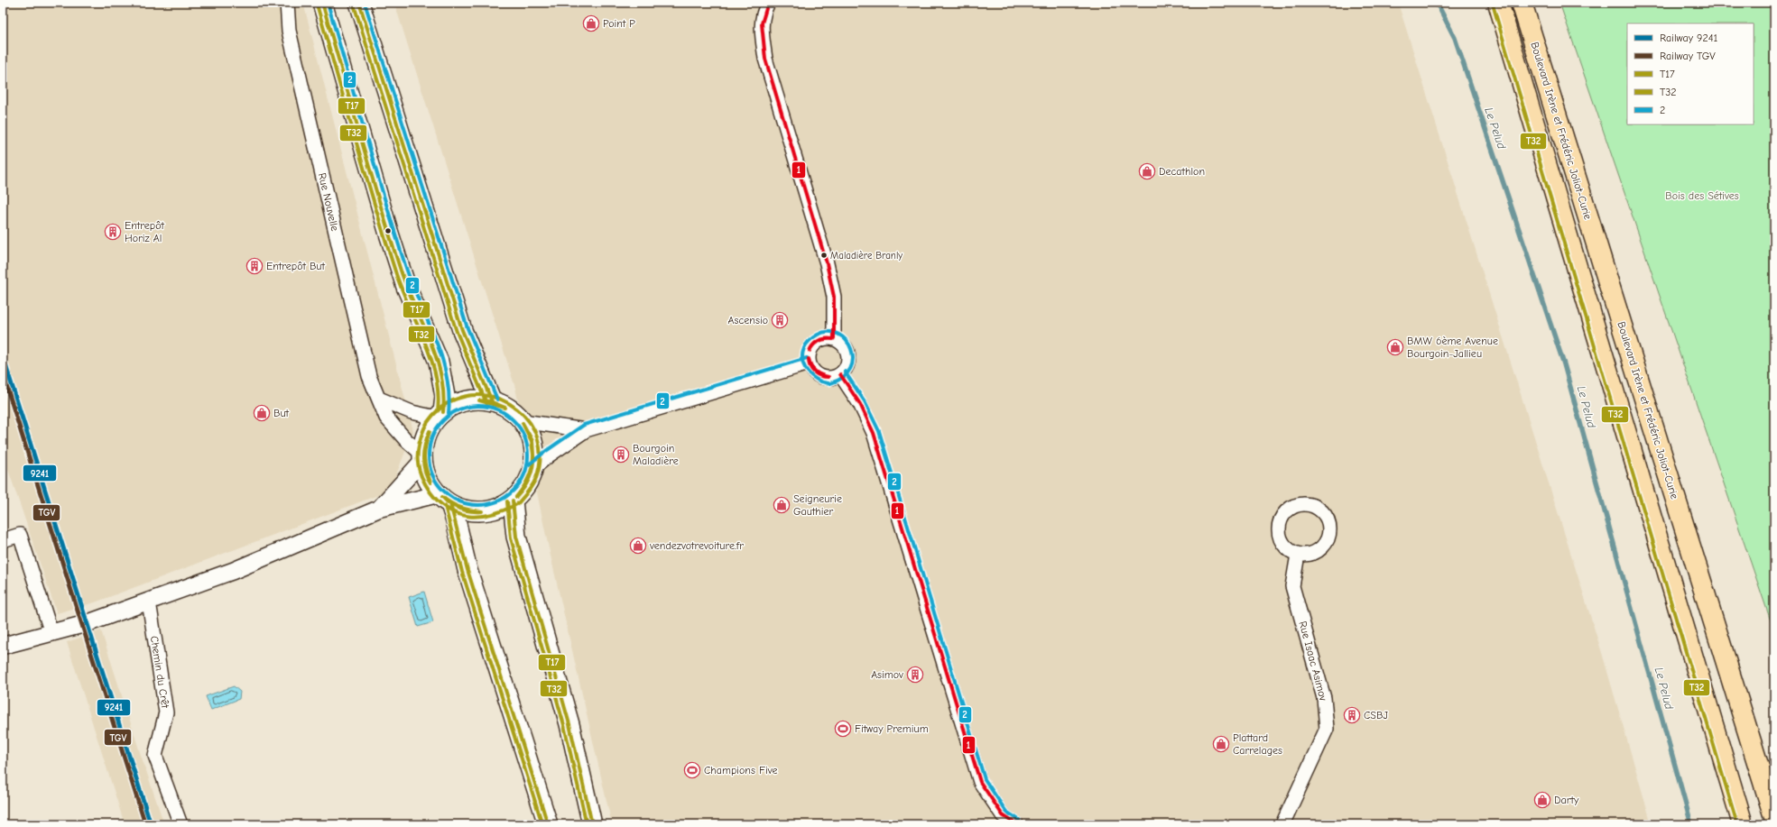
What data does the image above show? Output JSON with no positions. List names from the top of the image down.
{
  "streets": {
    "main road": ["Boulevard Irène et Frédéric Joliot-Curie"],
    "street": ["Rue Nouvelle", "Rue Isaac Asimov", "Chemin du Crêt"]
  },
  "water": ["Le Pelud"],
  "parks": ["Bois des Sétives"],
  "places": {
    "shop": [
      "Point P",
      "Decathlon",
      "BMW 6ème Avenue Bourgoin-Jallieu",
      "But",
      "Seigneurie Gauthier",
      "vendezvotrevoiture.fr",
      "Plattard Carrelages",
      "Darty"
    ],
    "building": [
      "Entrepôt Horiz Al",
      "Entrepôt But",
      "Ascensio",
      "Bourgoin Maladière",
      "Asimov",
      "CSBJ"
    ],
    "other": ["Maladière Branly"],
    "sports": ["Fitway Premium", "Champions Five"]
  },
  "lines": [
    "transit line T17",
    "transit line 2",
    "transit line 1",
    "transit line T32",
    "rail line 9241",
    "rail line TGV"
  ],
  "legend": [
    "Railway 9241",
    "Railway TGV",
    "T17",
    "T32",
    "2"
  ]
}
